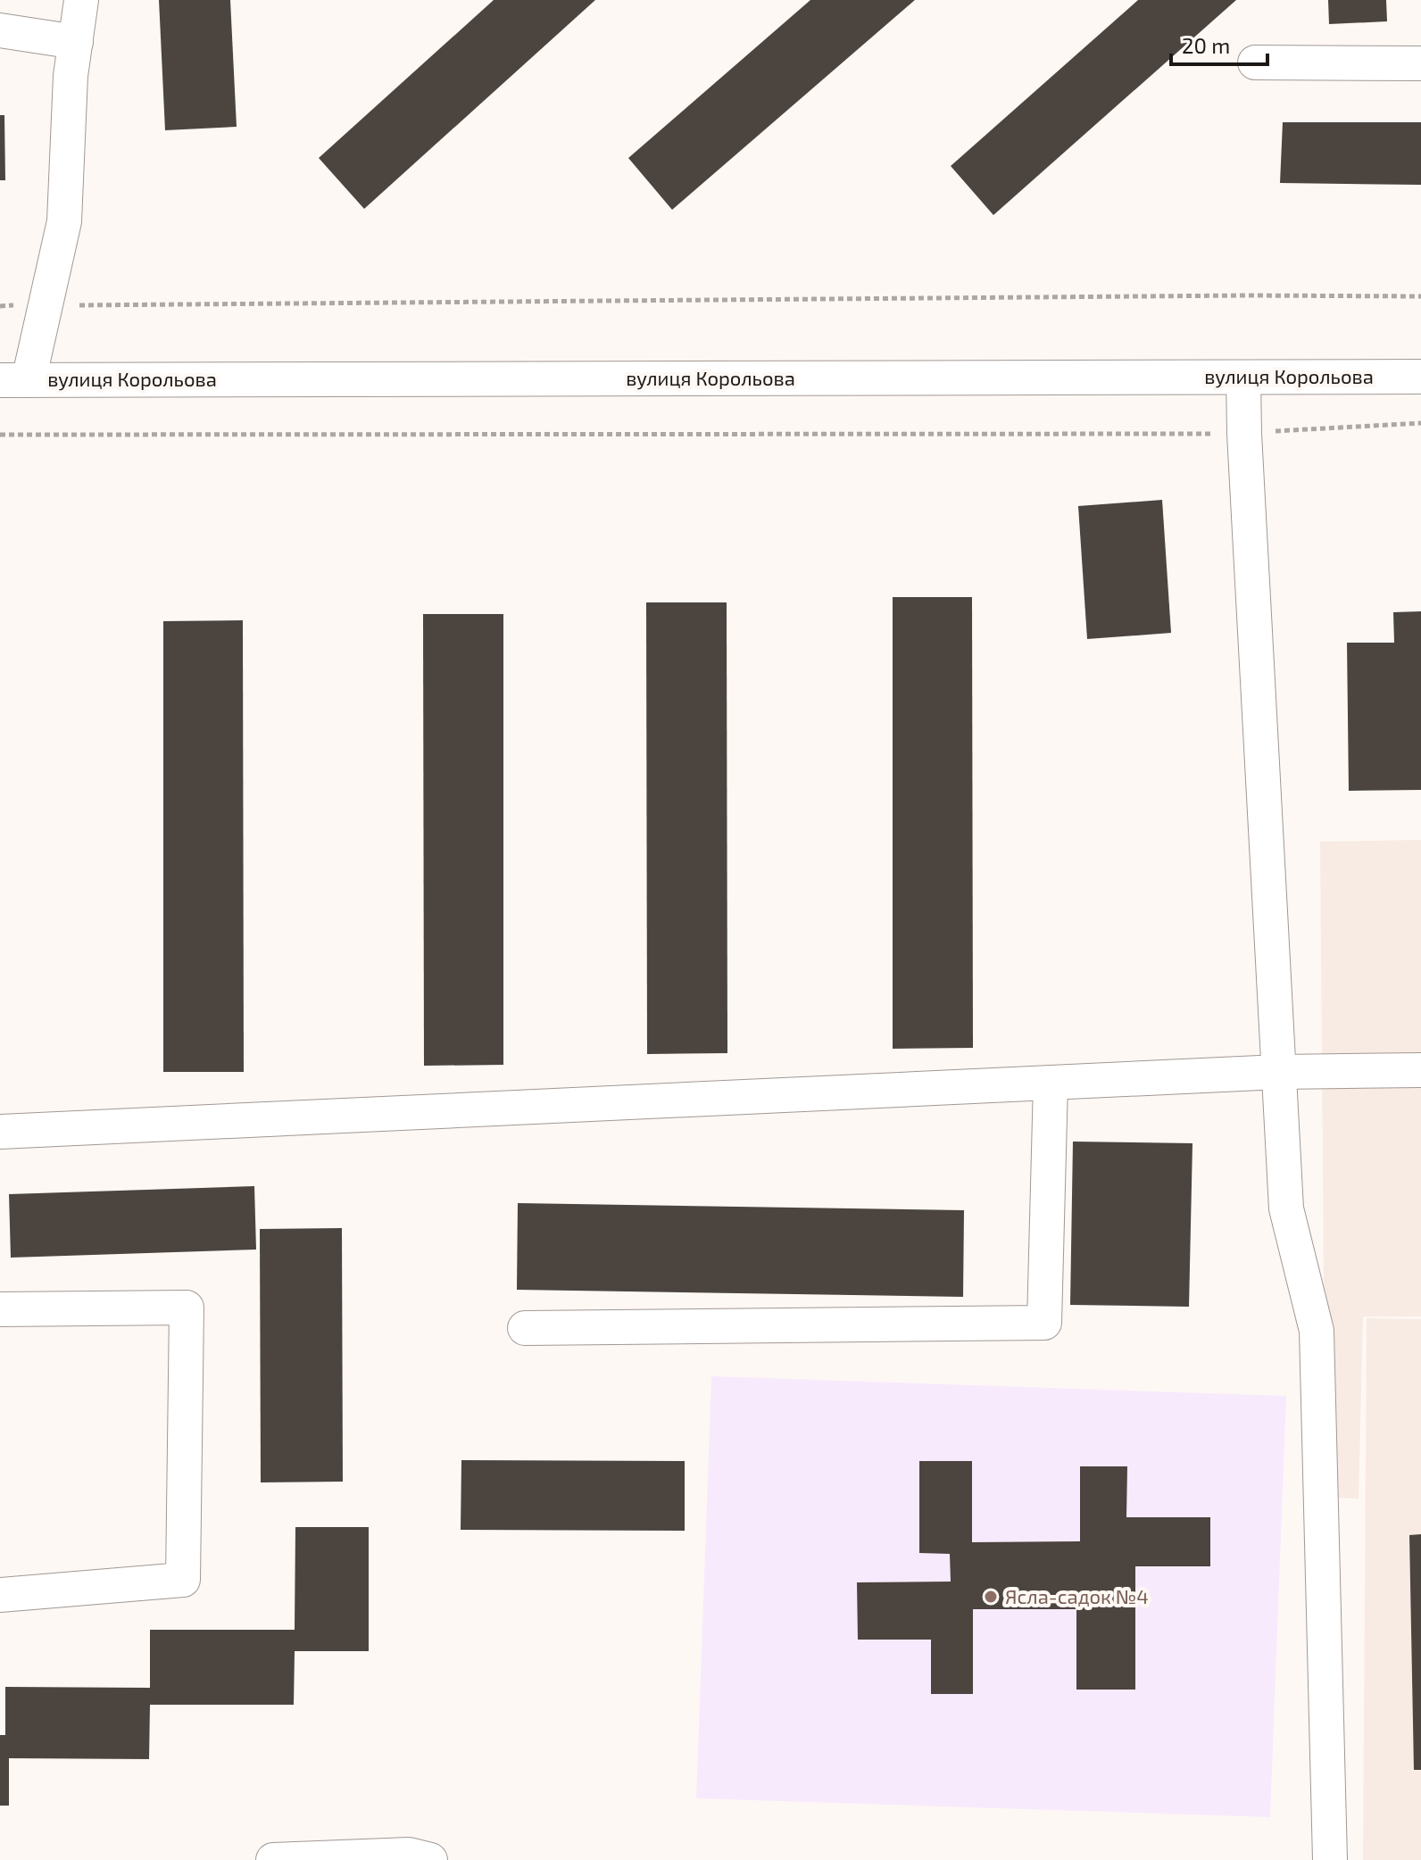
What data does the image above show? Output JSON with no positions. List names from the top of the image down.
{
  "streets": {
    "street": ["вулиця Корольова"]
  },
  "places": ["Ясла-садок №4"],
  "scale_bar": "20 m"
}
